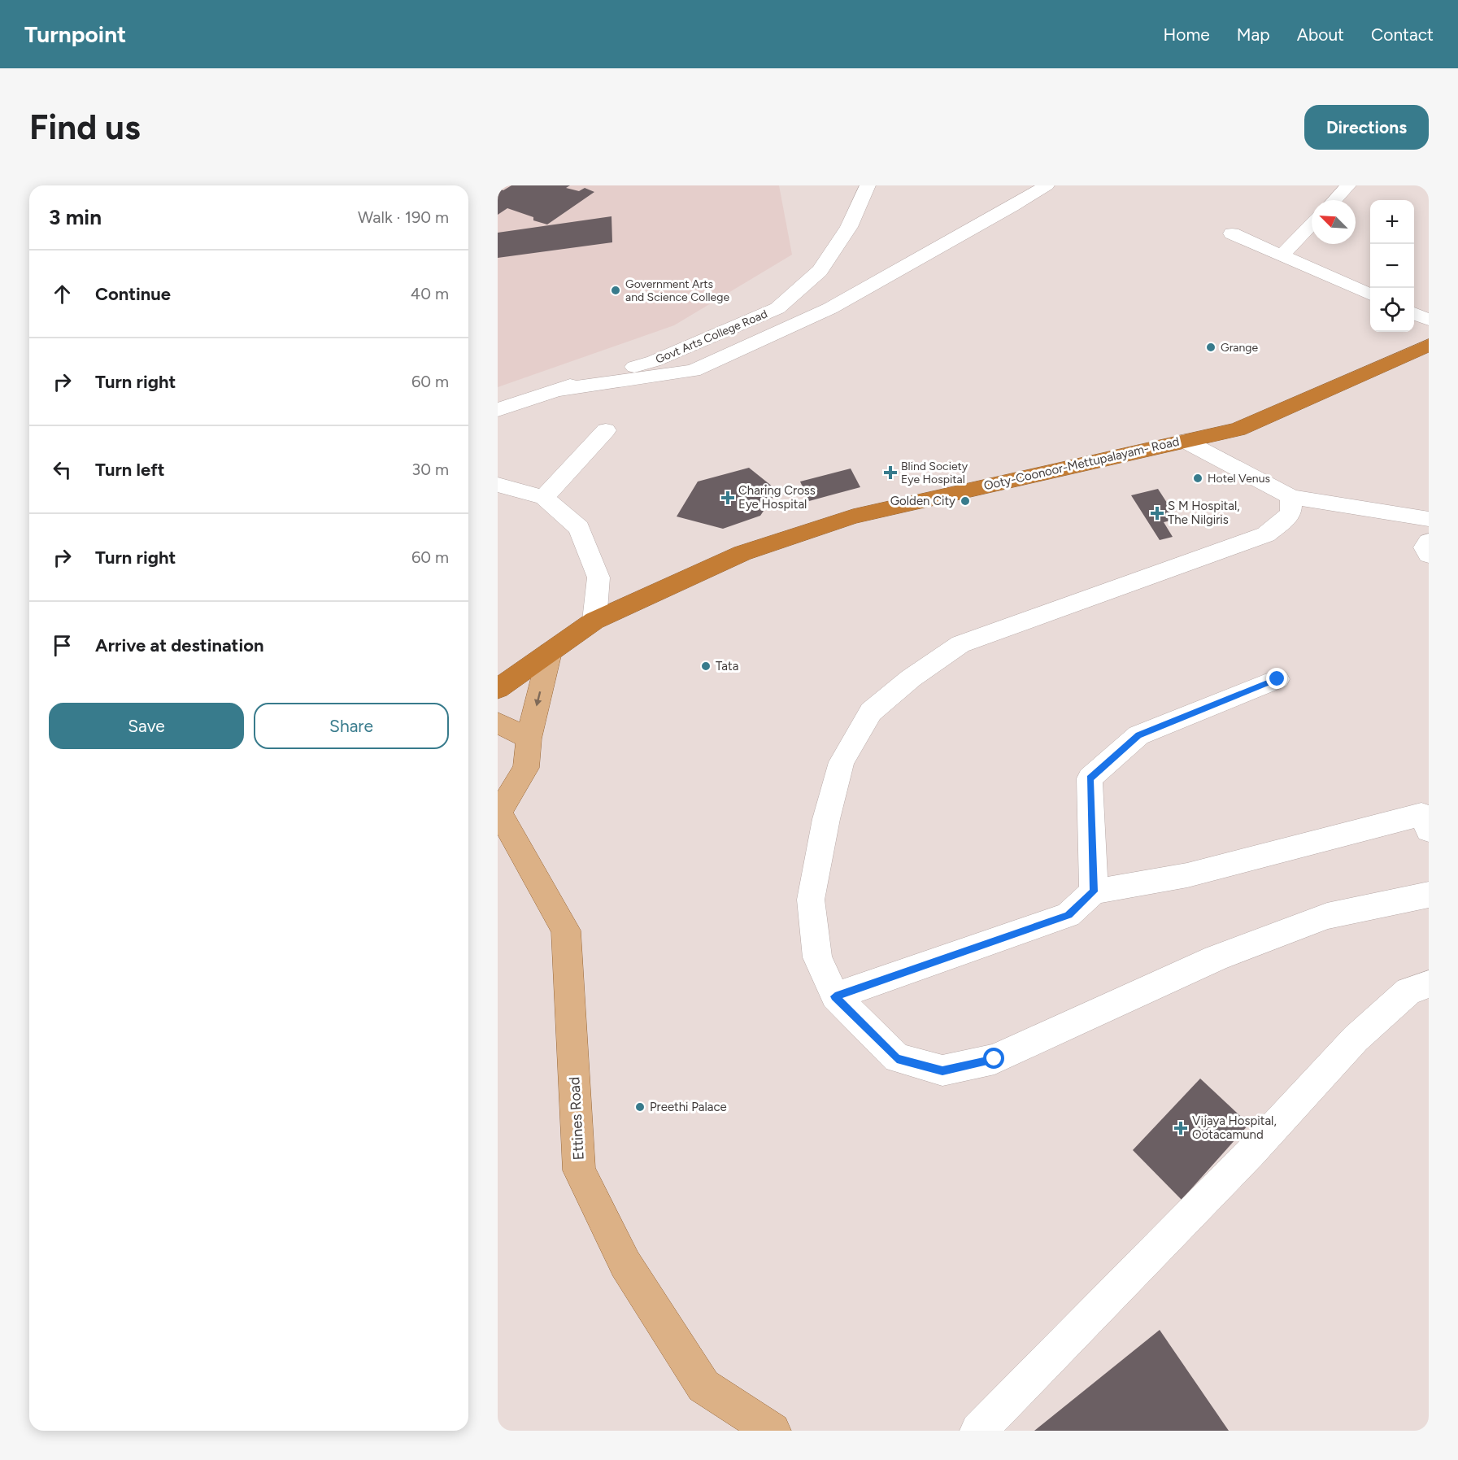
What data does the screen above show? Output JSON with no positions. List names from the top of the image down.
{
  "streets": {
    "highway": ["Ooty-Coonoor-Mettupalayam- Road"],
    "main road": ["Ettines Road"],
    "street": ["Govt Arts College Road"]
  },
  "places": {
    "other": [
      "Government Arts and Science College",
      "Grange",
      "Hotel Venus",
      "Golden City",
      "Tata",
      "Preethi Palace"
    ],
    "health": [
      "Blind Society Eye Hospital",
      "Charing Cross Eye Hospital",
      "S M Hospital, The Nilgiris",
      "Vijaya Hospital, Ootacamund"
    ]
  },
  "north": "top left",
  "page": {
    "header": "Turnpoint",
    "nav": [
      "Home",
      "Map",
      "About",
      "Contact"
    ],
    "buttons": [
      "Directions",
      ["Save", "Share"]
    ],
    "title": "Find us",
    "heading": ["3 min", "Walk · 190 m"],
    "map_buttons": ["+", "−"],
    "list": [
      ["Continue", "40 m"],
      ["Turn right", "60 m"],
      ["Turn left", "30 m"],
      ["Turn right", "60 m"],
      "Arrive at destination"
    ]
  }
}
